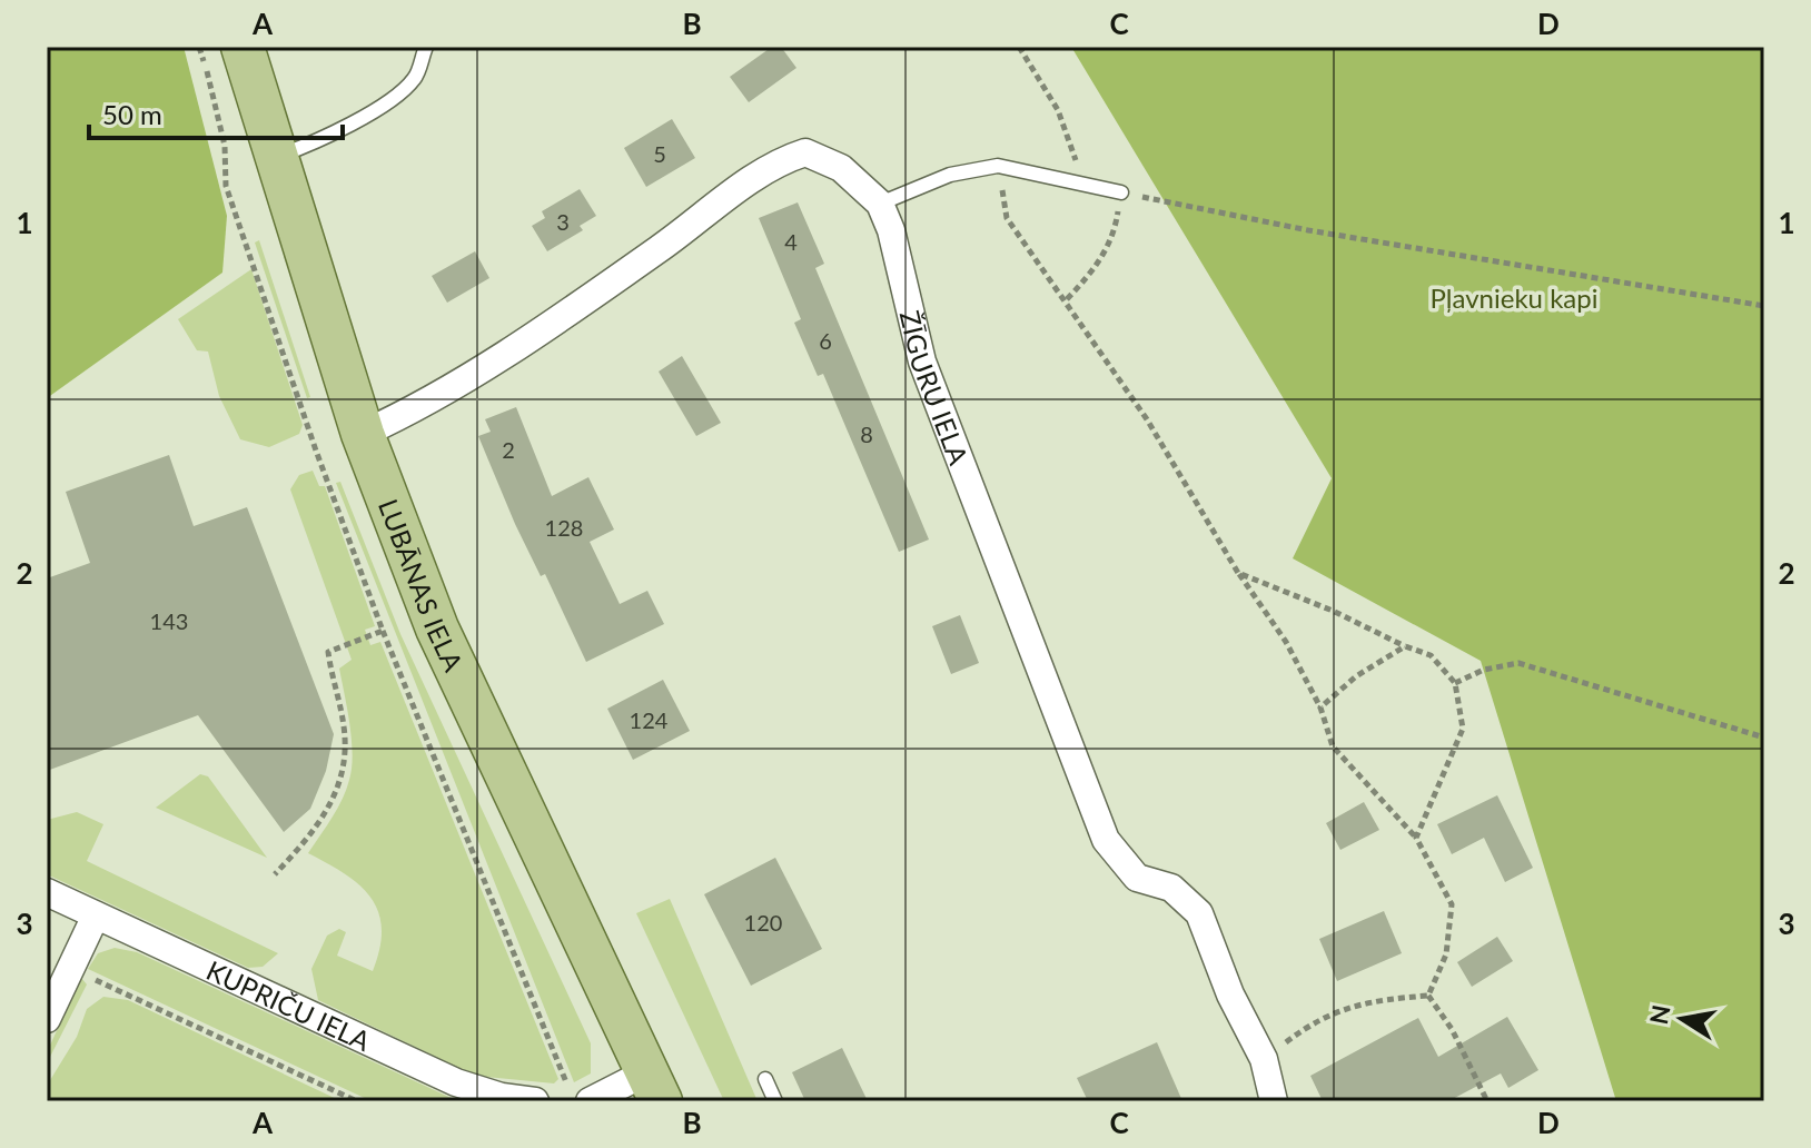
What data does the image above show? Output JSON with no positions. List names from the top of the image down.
{
  "streets": {
    "main road": ["LUBĀNAS IELA"],
    "street": ["ŽĪGURU IELA", "KUPRIČU IELA"]
  },
  "crossings": [
    ["ŽĪGURU IELA", "LUBĀNAS IELA"]
  ],
  "parks": ["Pļavnieku kapi"],
  "house_numbers": [
    "5",
    "3",
    "4",
    "6",
    "8",
    "2",
    "128",
    "143",
    "124",
    "120"
  ],
  "scale_bar": "50 m",
  "north": "left",
  "grid": {
    "columns": [
      "A",
      "B",
      "C",
      "D"
    ],
    "rows": ["1", "2", "3"]
  }
}
